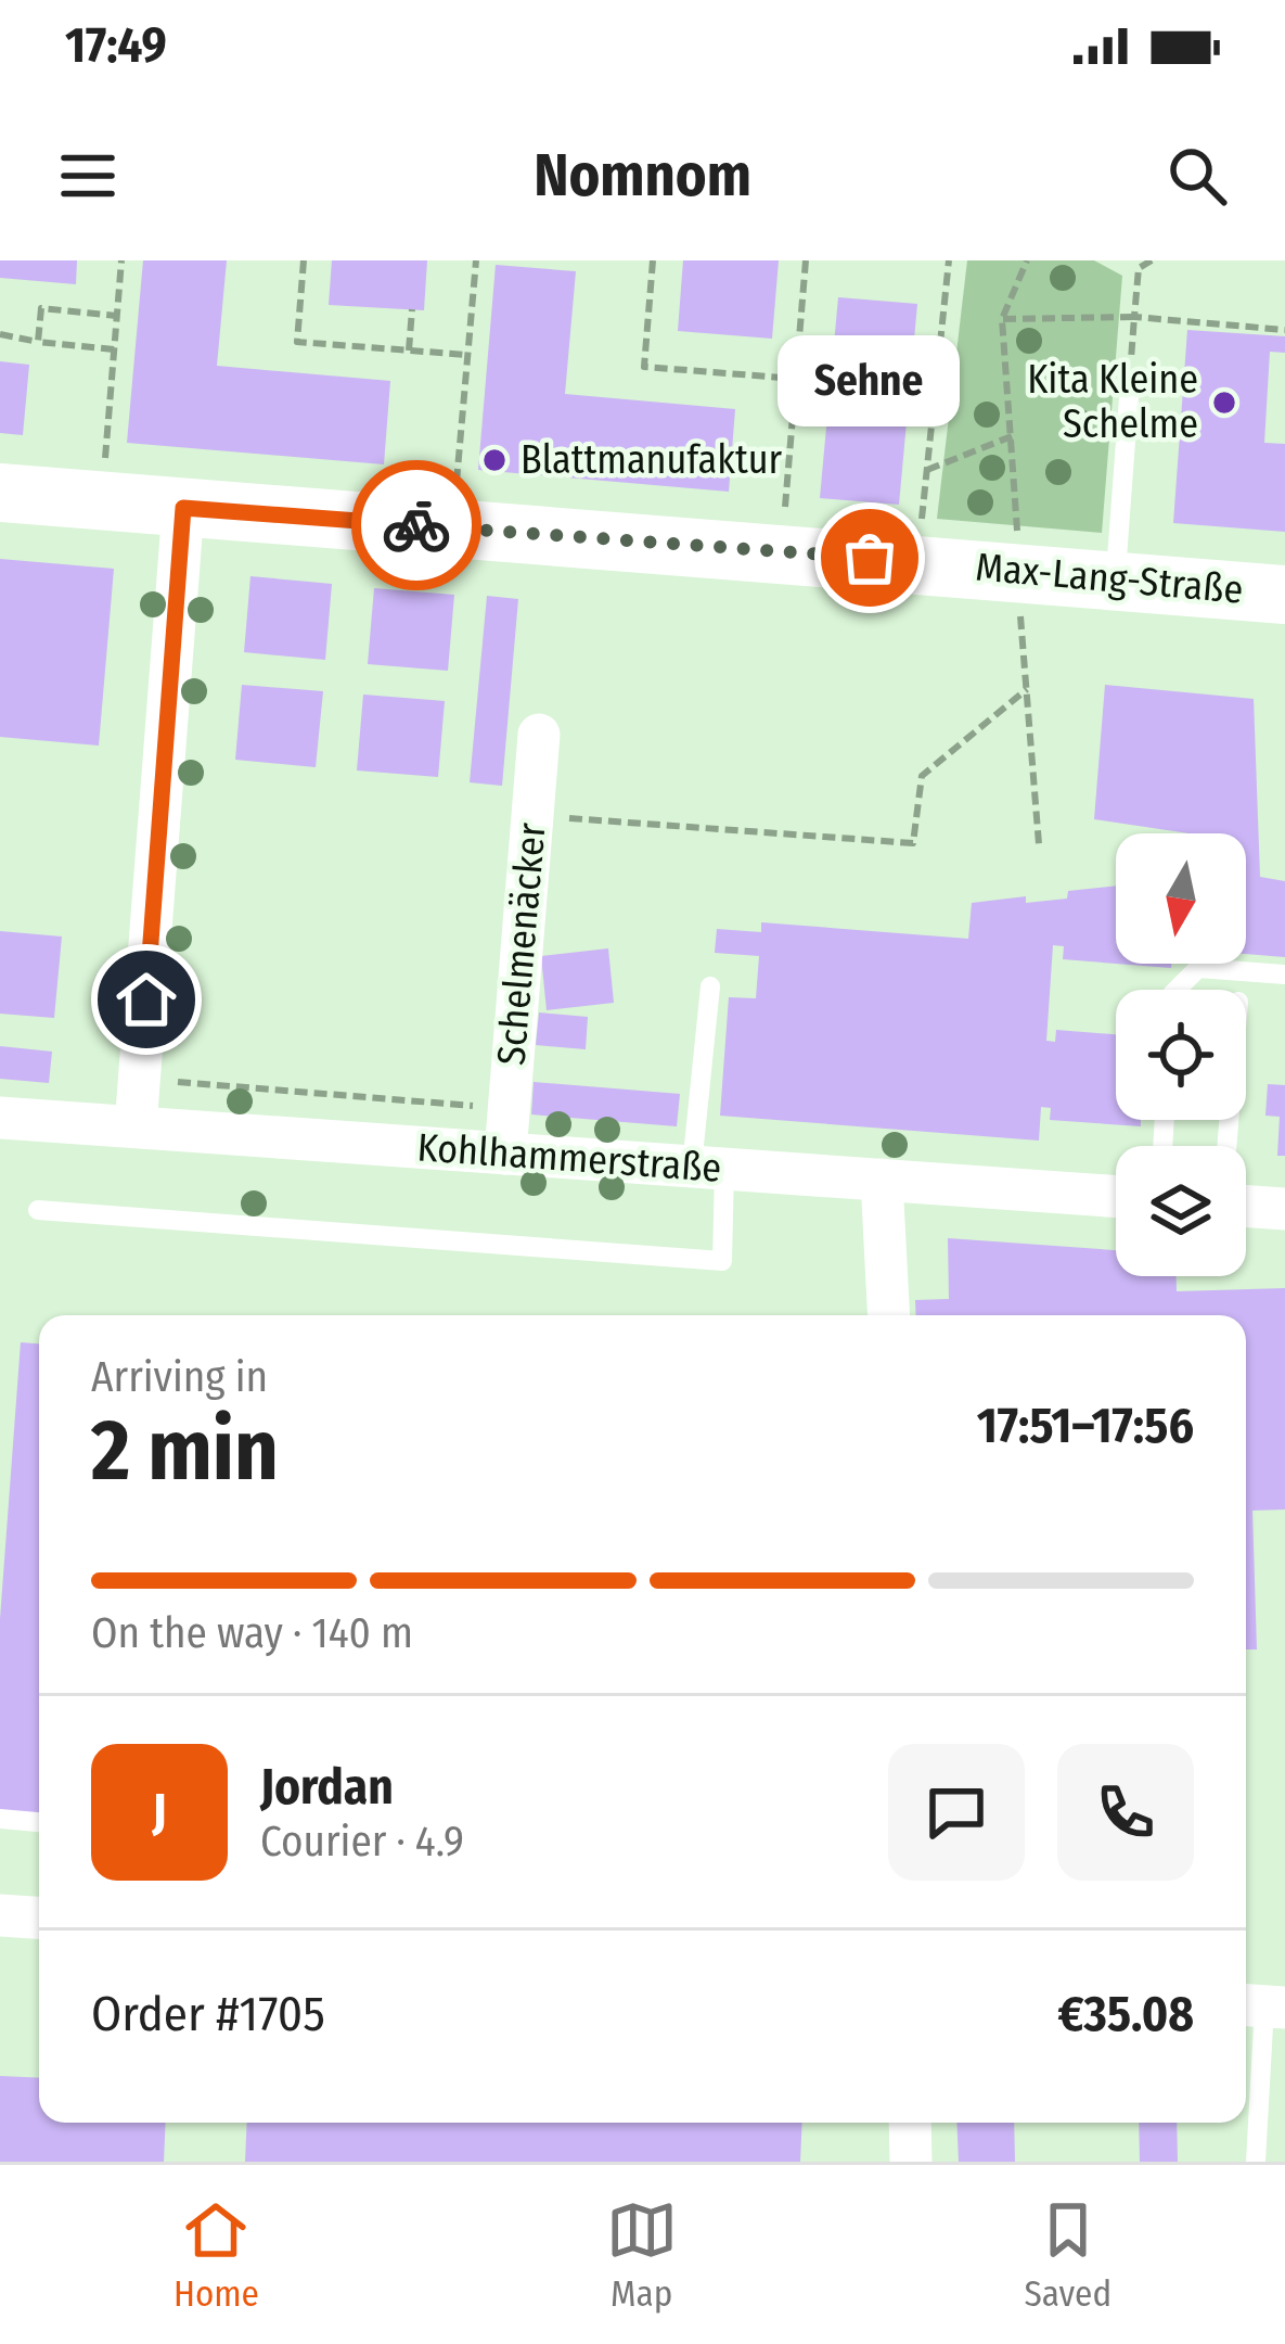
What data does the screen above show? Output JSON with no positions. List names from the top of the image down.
{
  "streets": {
    "main road": ["Max-Lang-Straße"],
    "street": ["Schelmenäcker", "Kohlhammerstraße"]
  },
  "crossings": [
    ["Schelmenäcker", "Kohlhammerstraße"]
  ],
  "places": ["Kita Kleine Schelme", "Blattmanufaktur", "Sehne"],
  "north": "bottom",
  "page": {
    "status": "17:49",
    "header": "Nomnom",
    "bubble": "Sehne",
    "heading": ["2 min", "Arriving in", "17:51–17:56"],
    "panel": [
      "Jordan",
      "Courier · 4.9",
      "Order #1705",
      "€35.08"
    ],
    "bar": "On the way · 140 m",
    "round": "J",
    "tabs": ["Home", "Map", "Saved"]
  }
}
